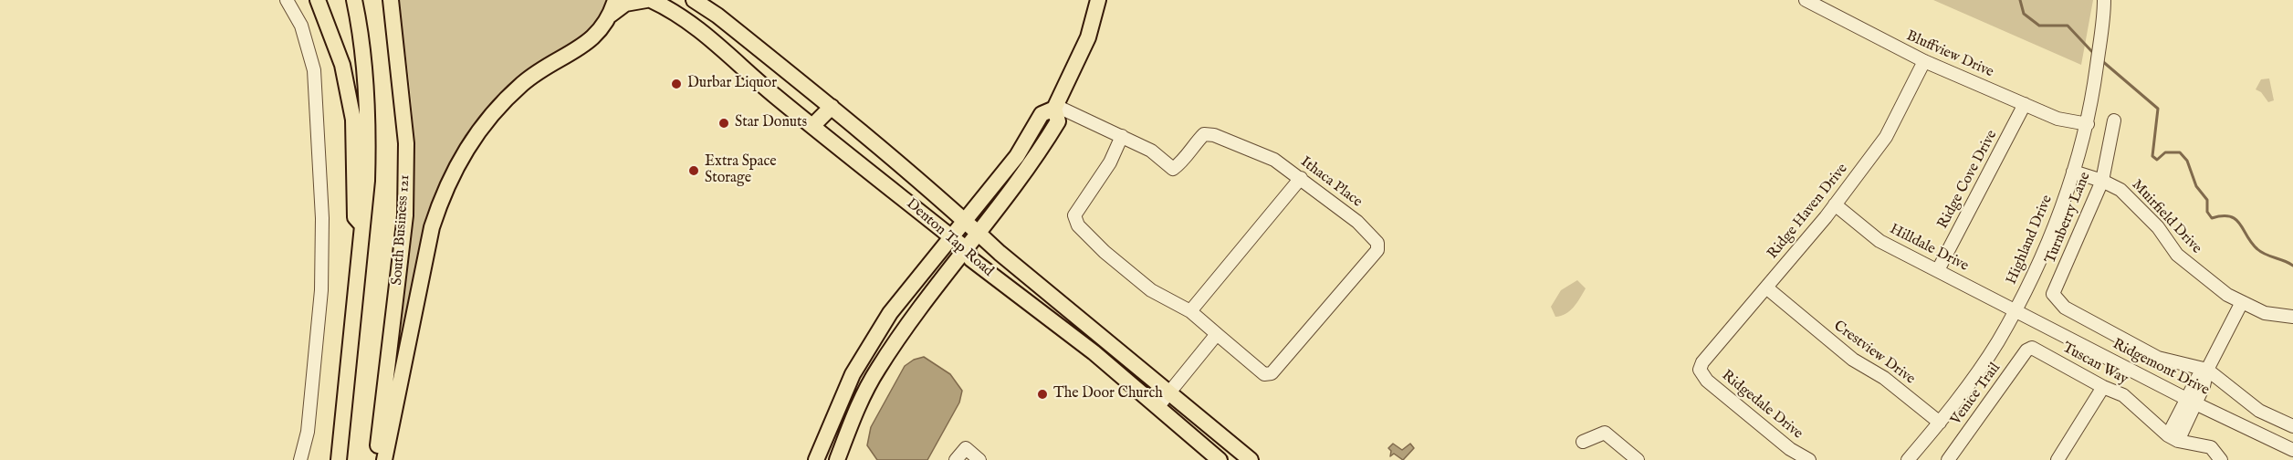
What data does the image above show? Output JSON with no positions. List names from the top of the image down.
{
  "streets": {
    "main road": ["South Business 121", "Denton Tap Road"],
    "street": [
      "Bluffview Drive",
      "Ridge Cove Drive",
      "Ithaca Place",
      "Ridge Haven Drive",
      "Muirfield Drive",
      "Turnberry Lane",
      "Highland Drive",
      "Hilldale Drive",
      "Crestview Drive",
      "Tuscan Way",
      "Ridgemont Drive",
      "Venice Trail",
      "Ridgedale Drive"
    ]
  },
  "crossings": [
    ["Bluffview Drive", "Ridge Cove Drive"],
    ["Bluffview Drive", "Ridge Haven Drive"],
    ["Bluffview Drive", "Highland Drive"],
    ["Ridge Cove Drive", "Hilldale Drive"],
    ["Ridge Haven Drive", "Hilldale Drive"],
    ["Ridge Haven Drive", "Crestview Drive"],
    ["Ridge Haven Drive", "Ridgedale Drive"],
    ["Muirfield Drive", "Turnberry Lane"],
    ["Muirfield Drive", "Highland Drive"],
    ["Highland Drive", "Hilldale Drive"],
    ["Highland Drive", "Crestview Drive"],
    ["Highland Drive", "Ridgemont Drive"],
    ["Hilldale Drive", "Ridgemont Drive"],
    ["Tuscan Way", "Venice Trail"]
  ],
  "places": [
    "Durbar Liquor",
    "Star Donuts",
    "Extra Space Storage",
    "The Door Church"
  ]
}
